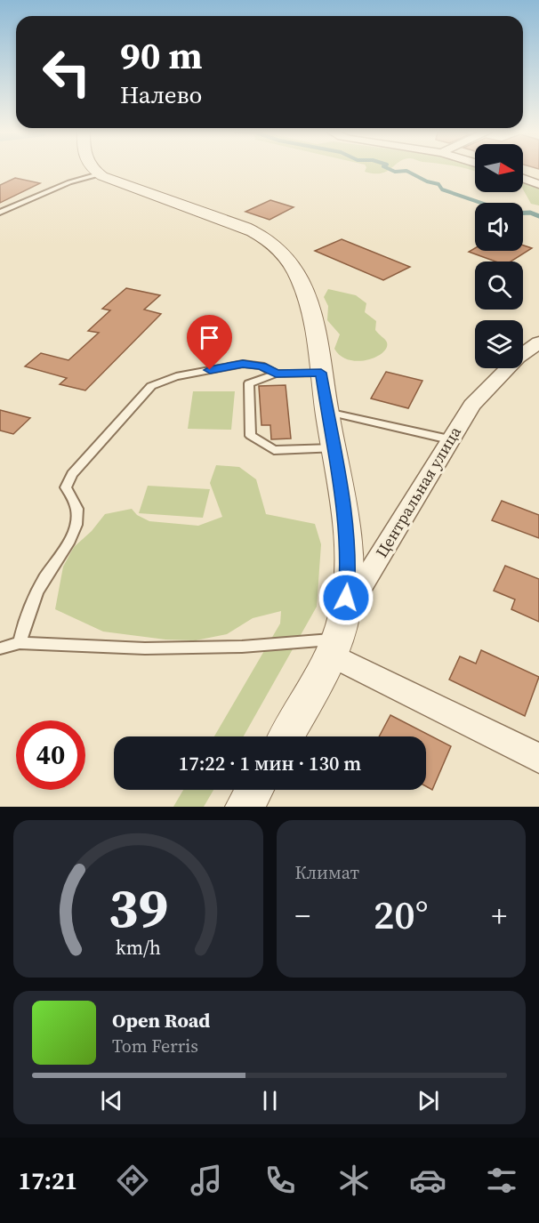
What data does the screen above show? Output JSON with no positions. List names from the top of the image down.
{
  "streets": {
    "street": ["Центральная улица"]
  },
  "north": "right",
  "page": {
    "turn": ["90 m", "Налево"],
    "limit": "40",
    "trip": "17:22 · 1 мин · 130 m",
    "tile": "Климат",
    "heat": ["−", "20°", "+"],
    "song": ["Open Road", "Tom Ferris"],
    "tabs": "17:21",
    "gauge": ["39", "km/h"]
  }
}
